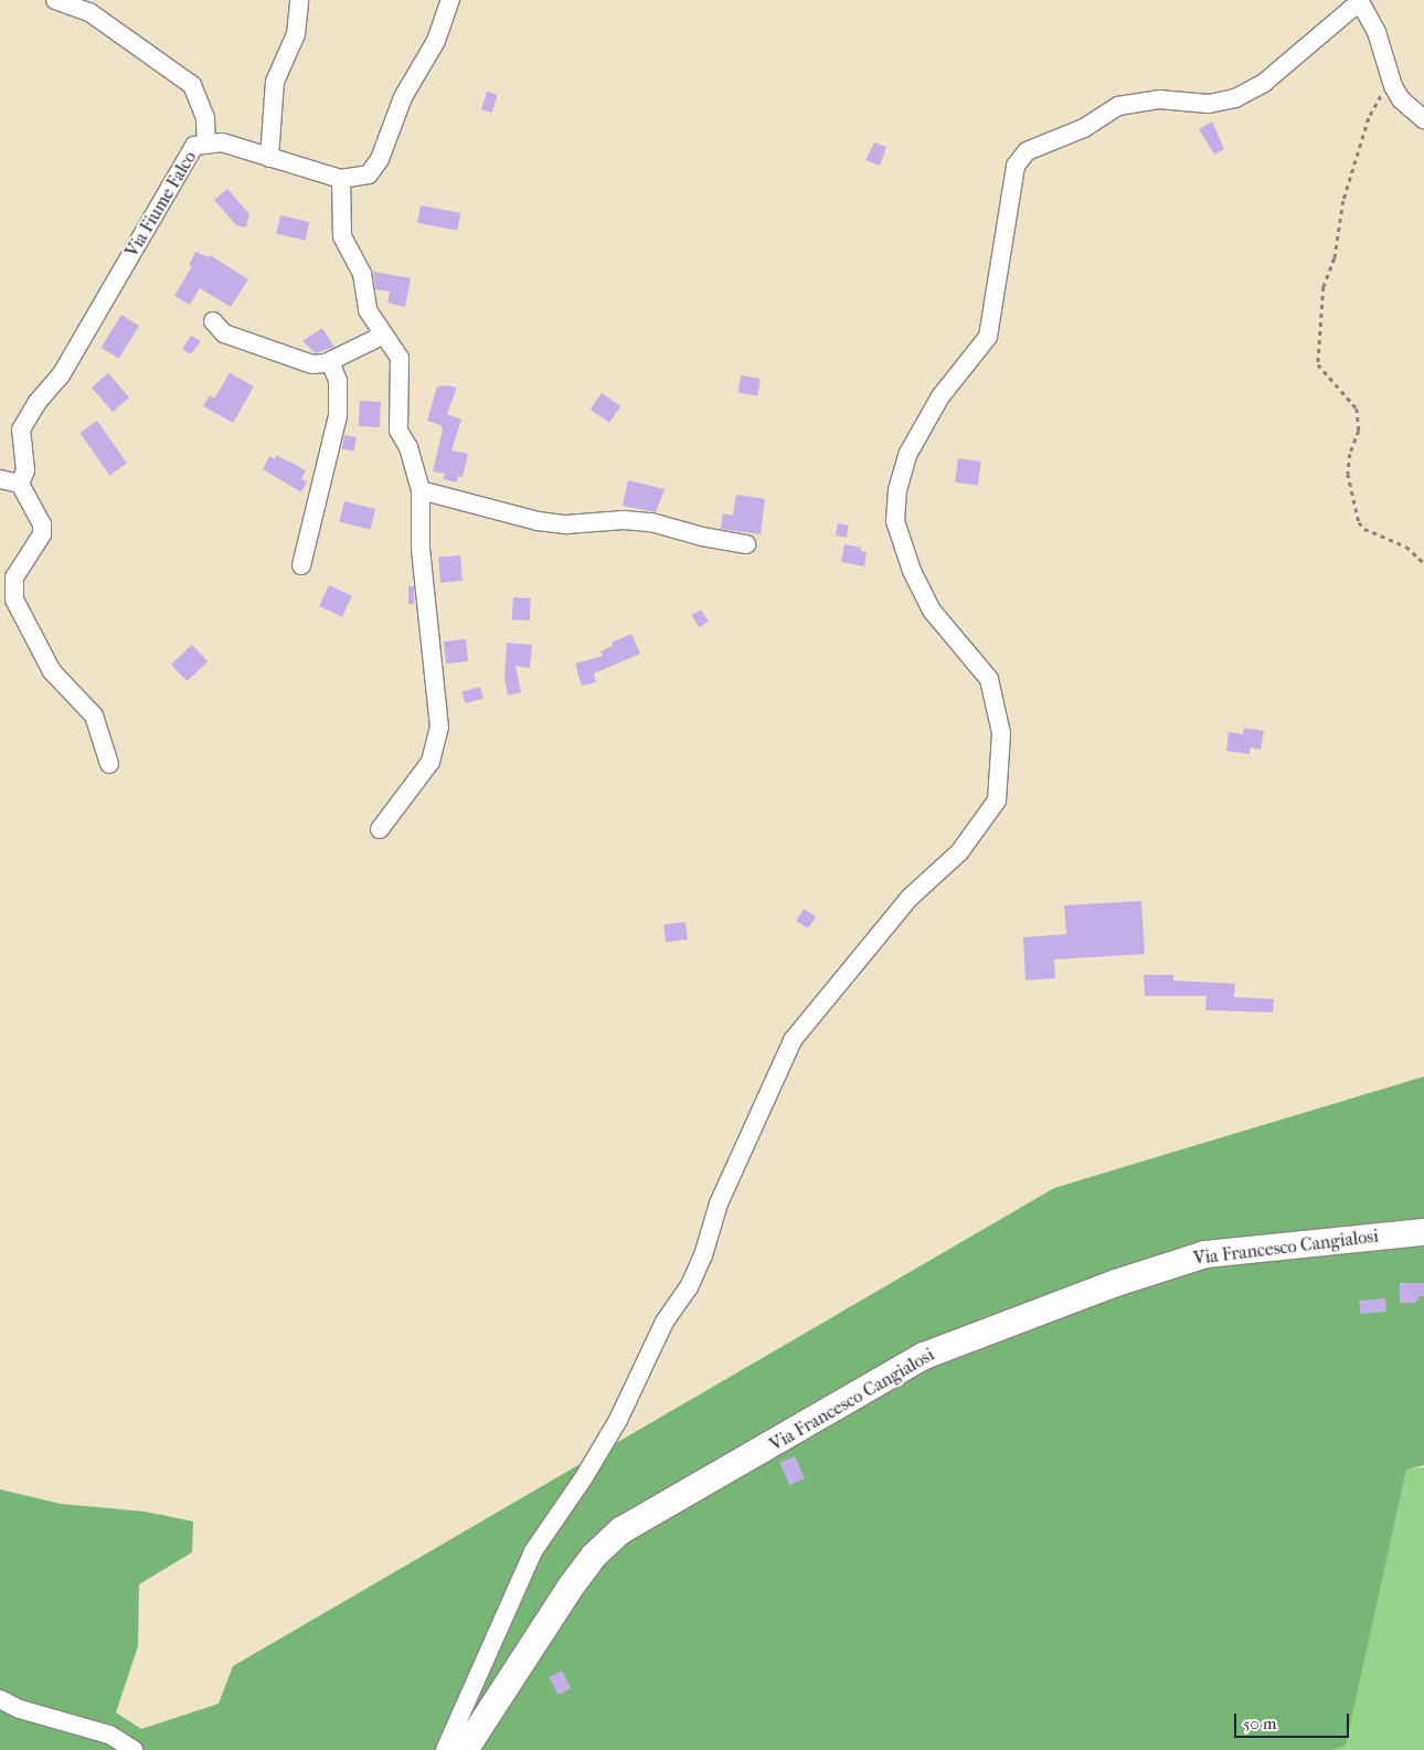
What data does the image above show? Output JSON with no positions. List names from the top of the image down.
{
  "streets": {
    "street": ["Via Fiume Falco", "Via Francesco Cangialosi"]
  },
  "scale_bar": "50 m"
}
